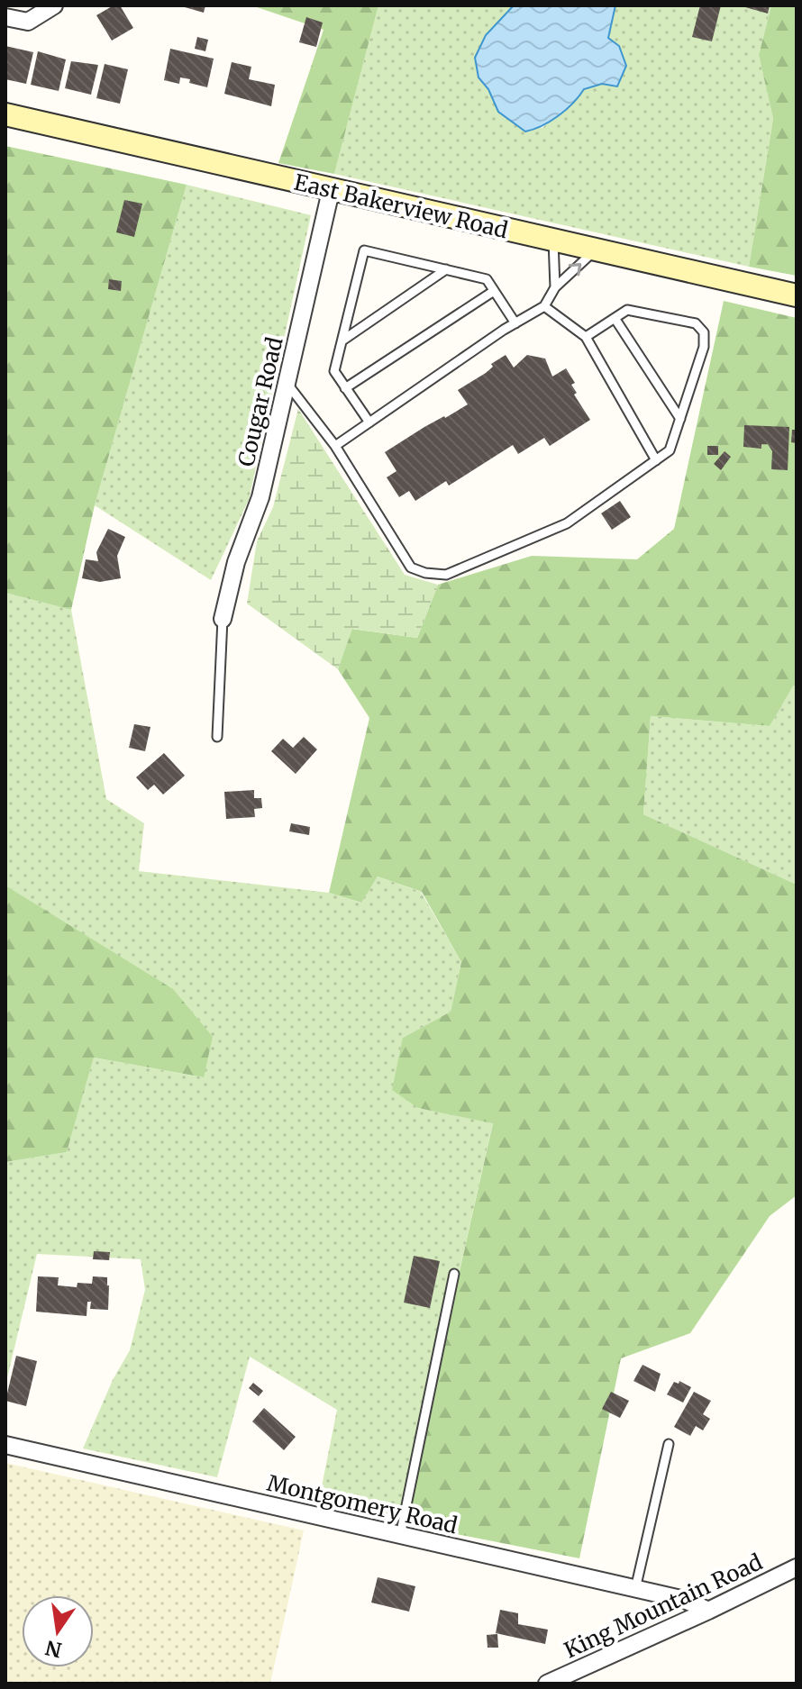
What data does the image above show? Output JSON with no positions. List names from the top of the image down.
{
  "streets": {
    "main road": ["East Bakerview Road"],
    "street": ["Cougar Road", "Montgomery Road", "King Mountain Road"]
  },
  "crossings": [
    ["East Bakerview Road", "Cougar Road"],
    ["Montgomery Road", "King Mountain Road"]
  ],
  "north": "bottom"
}
